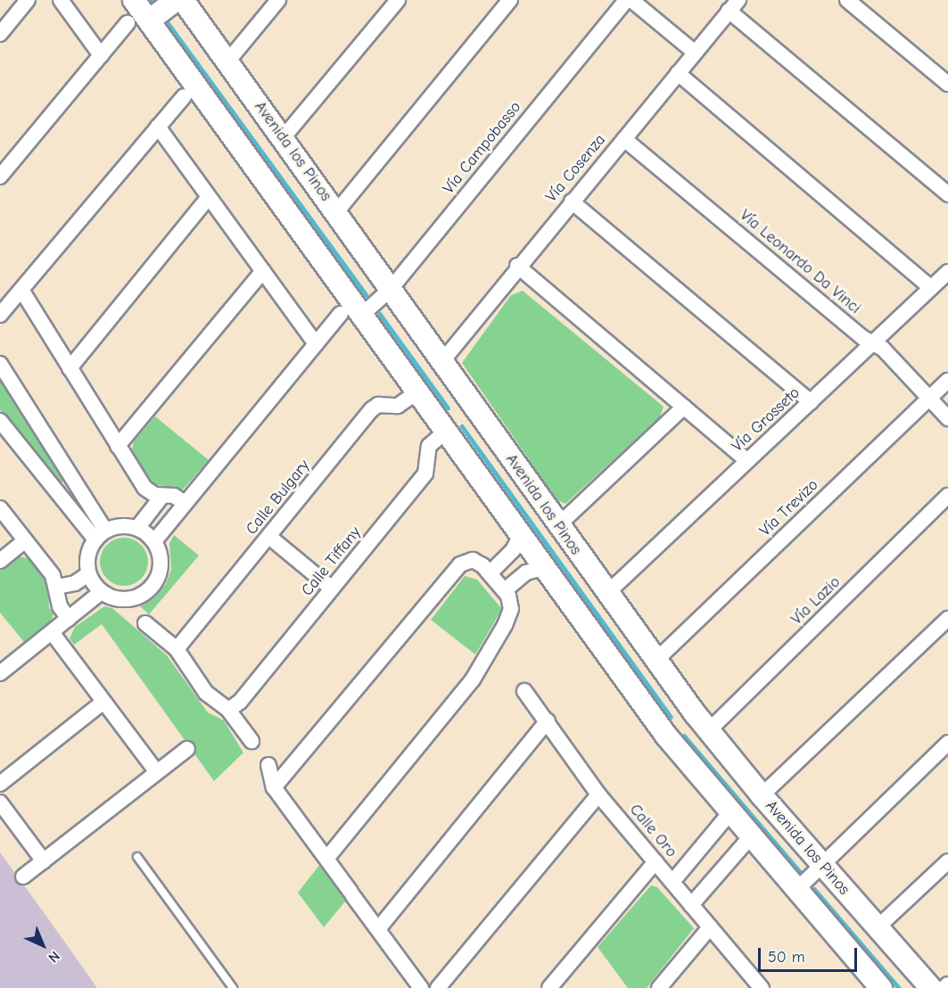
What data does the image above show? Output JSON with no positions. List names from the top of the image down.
{
  "streets": {
    "street": [
      "Vía Campobasso",
      "Avenida los Pinos",
      "Vía Cosenza",
      "Vía Leonardo Da Vinci",
      "Vía Grosseto",
      "Calle Bulgary",
      "Vía Trevizo",
      "Calle Tiffany",
      "Vía Lazio",
      "Calle Oro"
    ]
  },
  "crossings": [
    ["Vía Campobasso", "Avenida los Pinos"],
    ["Avenida los Pinos", "Vía Cosenza"],
    ["Avenida los Pinos", "Vía Grosseto"],
    ["Avenida los Pinos", "Calle Bulgary"],
    ["Avenida los Pinos", "Vía Trevizo"],
    ["Avenida los Pinos", "Calle Tiffany"],
    ["Avenida los Pinos", "Vía Lazio"],
    ["Vía Cosenza", "Vía Leonardo Da Vinci"],
    ["Vía Leonardo Da Vinci", "Vía Grosseto"],
    ["Vía Leonardo Da Vinci", "Vía Trevizo"]
  ],
  "scale_bar": "50 m",
  "north": "bottom right"
}
